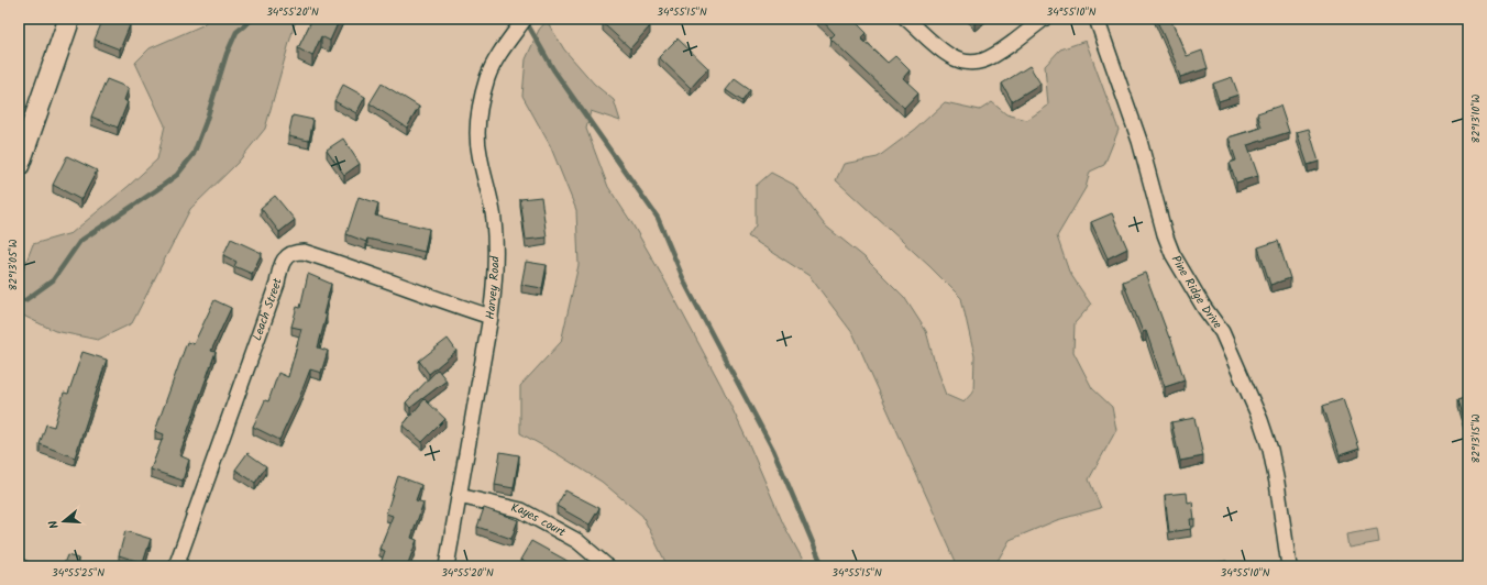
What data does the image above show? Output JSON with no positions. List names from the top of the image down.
{
  "streets": {
    "street": [
      "Harvey Road",
      "Pine Ridge Drive",
      "Leach Street",
      "Kayes court"
    ]
  },
  "crossings": [
    ["Harvey Road", "Leach Street"],
    ["Harvey Road", "Kayes court"]
  ],
  "north": "left",
  "coordinates": [
    "34°55'20\"N",
    "34°55'15\"N",
    "34°55'10\"N",
    "82°13'10\"W",
    "82°13'05\"W",
    "82°13'15\"W",
    "34°55'25\"N"
  ]
}
